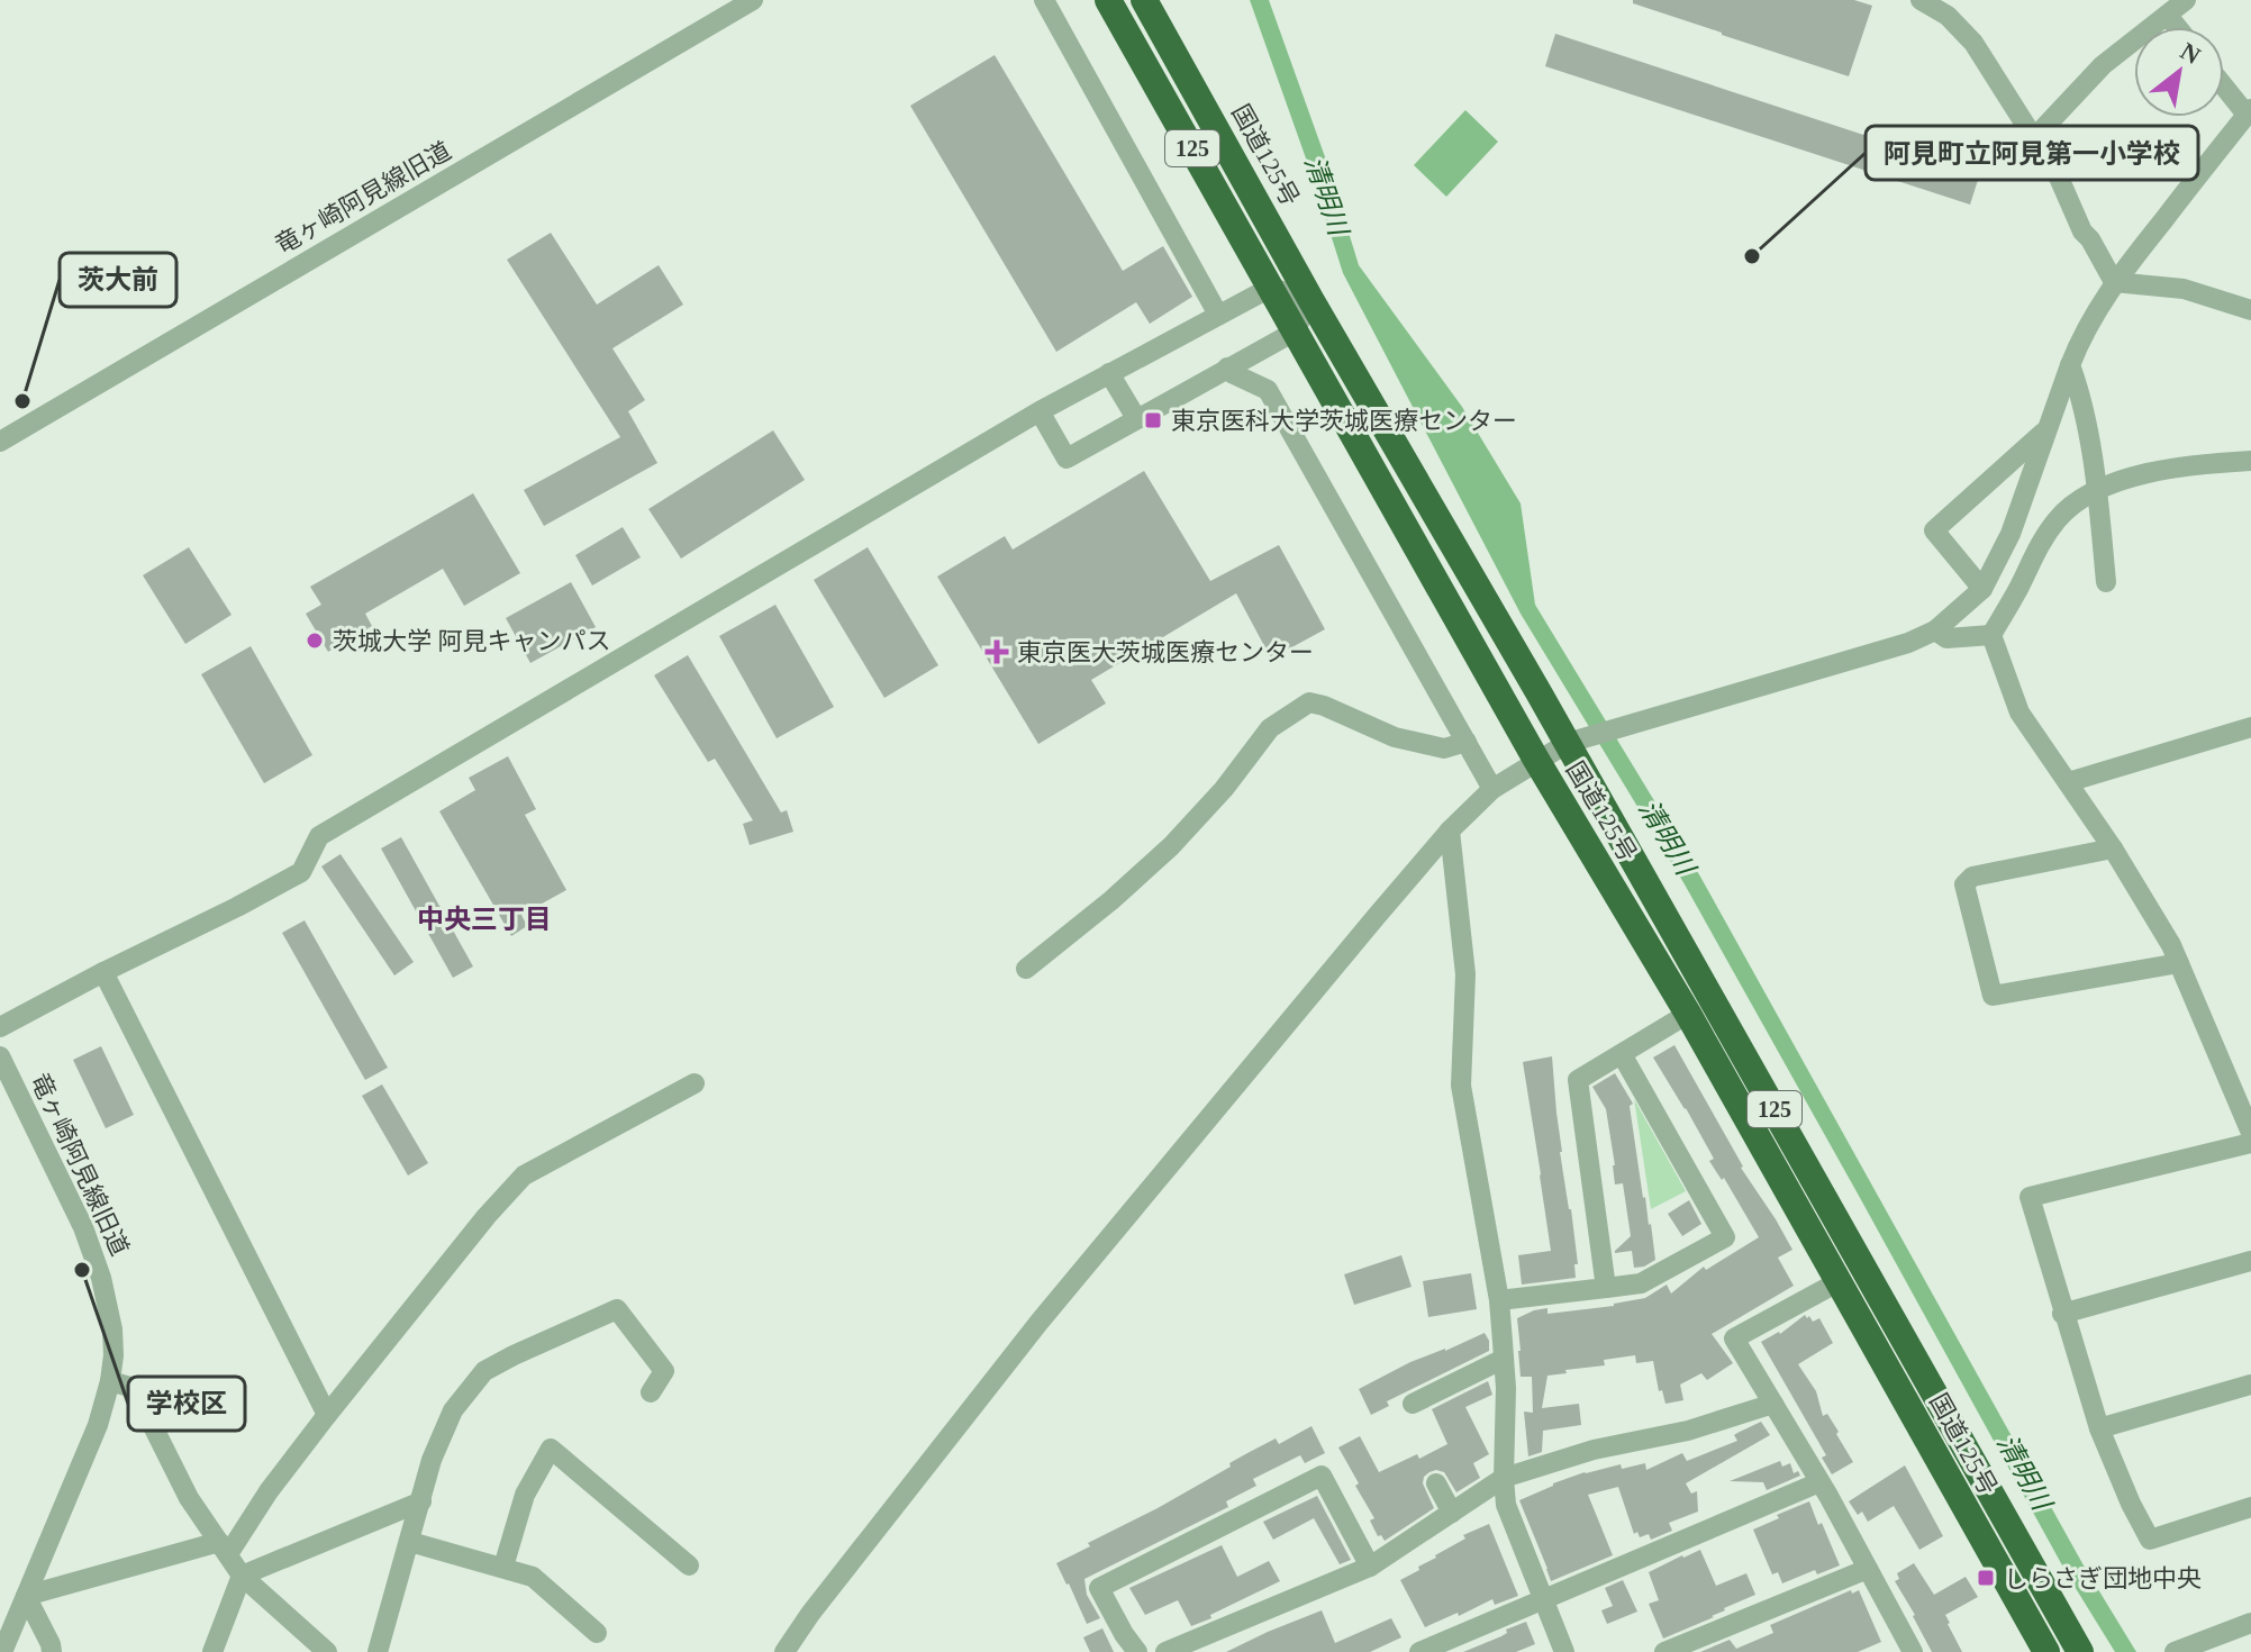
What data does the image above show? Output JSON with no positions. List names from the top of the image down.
{
  "streets": {
    "highway": ["125", "国道125号"],
    "street": ["竜ヶ崎阿見線旧道"]
  },
  "districts": ["中央三丁目"],
  "water": ["清明川"],
  "places": {
    "other": [
      "阿見町立阿見第一小学校",
      "茨大前",
      "茨城大学 阿見キャンパス",
      "学校区"
    ],
    "transit": ["東京医科大学茨城医療センター", "しらさぎ団地中央"],
    "health": ["東京医大茨城医療センター"]
  },
  "north": "top right"
}
